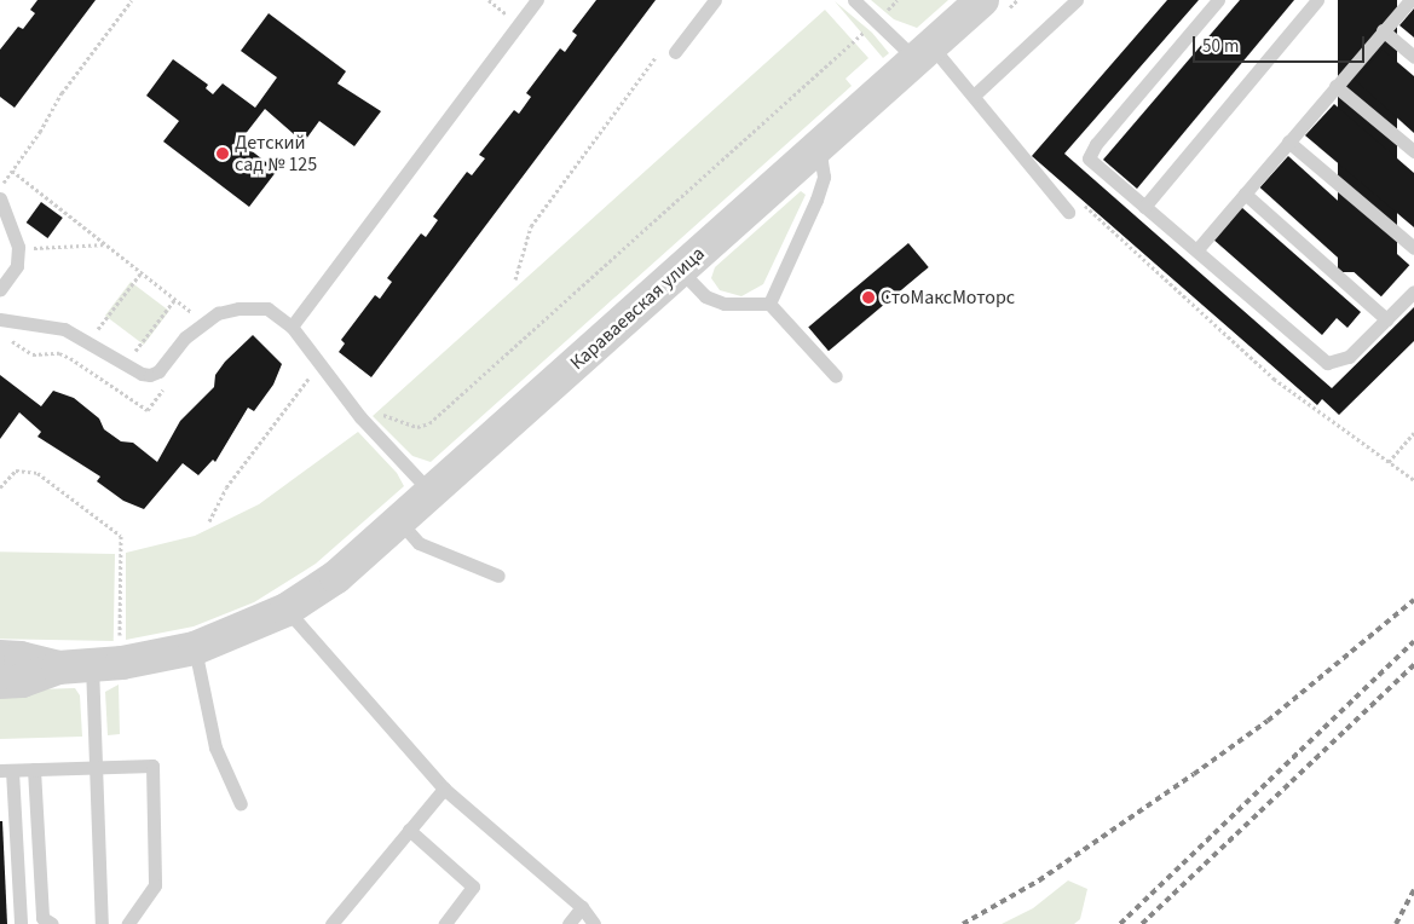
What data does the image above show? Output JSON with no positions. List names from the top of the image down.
{
  "streets": {
    "street": ["Караваевская улица"]
  },
  "places": ["Детский сад № 125", "СтоМаксМоторс"],
  "scale_bar": "50 m"
}
